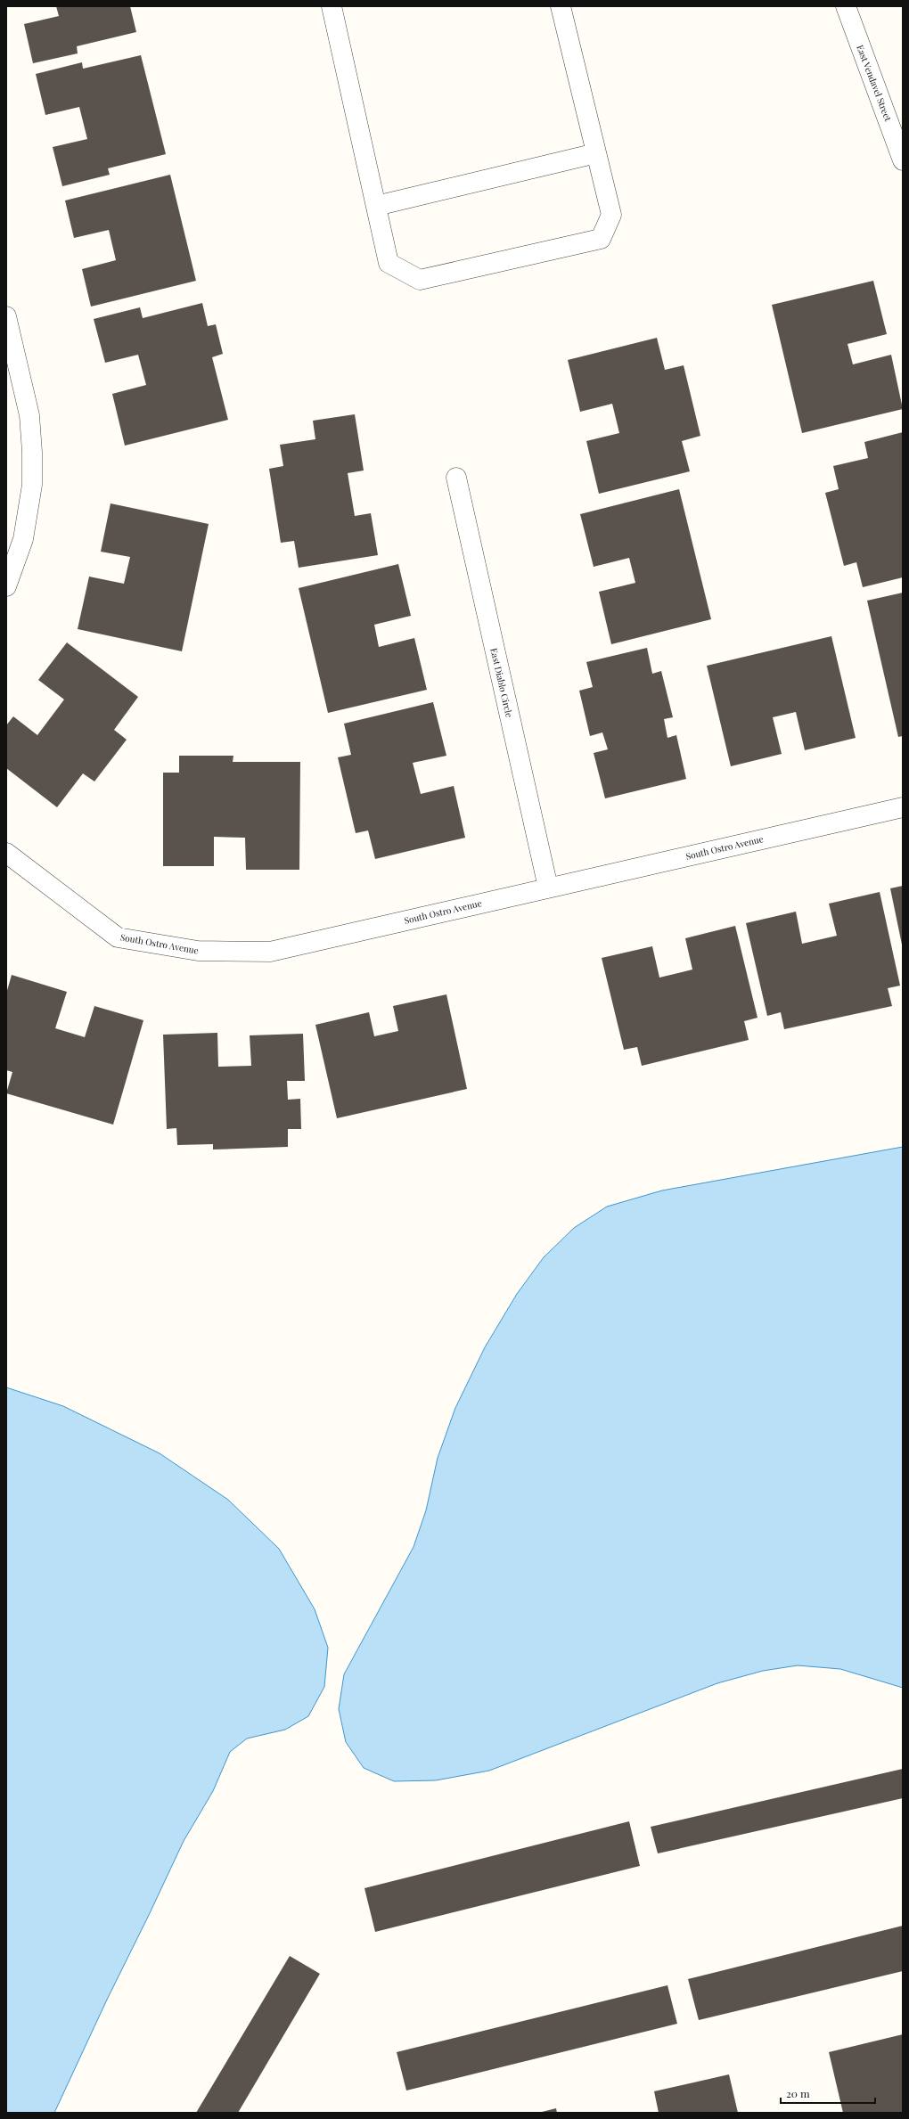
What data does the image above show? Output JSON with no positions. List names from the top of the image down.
{
  "streets": {
    "street": ["East Vendavel Street", "East Diablo Circle", "South Ostro Avenue"]
  },
  "crossings": [
    ["East Diablo Circle", "South Ostro Avenue"]
  ],
  "scale_bar": "20 m"
}
